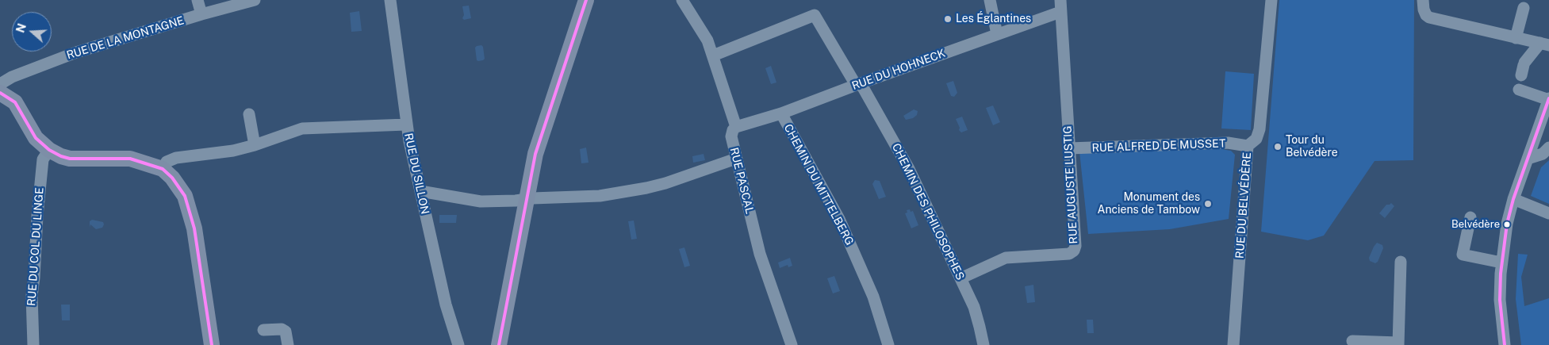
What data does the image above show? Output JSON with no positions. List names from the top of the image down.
{
  "streets": {
    "street": [
      "RUE DE LA MONTAGNE",
      "RUE DU HOHNECK",
      "RUE ALFRED DE MUSSET",
      "RUE DU SILLON",
      "RUE PASCAL",
      "CHEMIN DU MITTELBERG",
      "RUE AUGUSTE LUSTIG",
      "RUE DU BELVÉDÈRE",
      "CHEMIN DES PHILOSOPHES",
      "RUE DU COL DU LINGE"
    ]
  },
  "crossings": [
    ["RUE DU HOHNECK", "RUE PASCAL"],
    ["RUE DU HOHNECK", "CHEMIN DU MITTELBERG"],
    ["RUE DU HOHNECK", "RUE AUGUSTE LUSTIG"],
    ["RUE DU HOHNECK", "CHEMIN DES PHILOSOPHES"],
    ["RUE ALFRED DE MUSSET", "RUE AUGUSTE LUSTIG"],
    ["RUE ALFRED DE MUSSET", "RUE DU BELVÉDÈRE"],
    ["RUE PASCAL", "CHEMIN DES PHILOSOPHES"],
    ["RUE AUGUSTE LUSTIG", "CHEMIN DES PHILOSOPHES"]
  ],
  "places": [
    "Les Églantines",
    "Tour du Belvédère",
    "Monument des Anciens de Tambow",
    "Belvédère"
  ],
  "north": "left"
}
